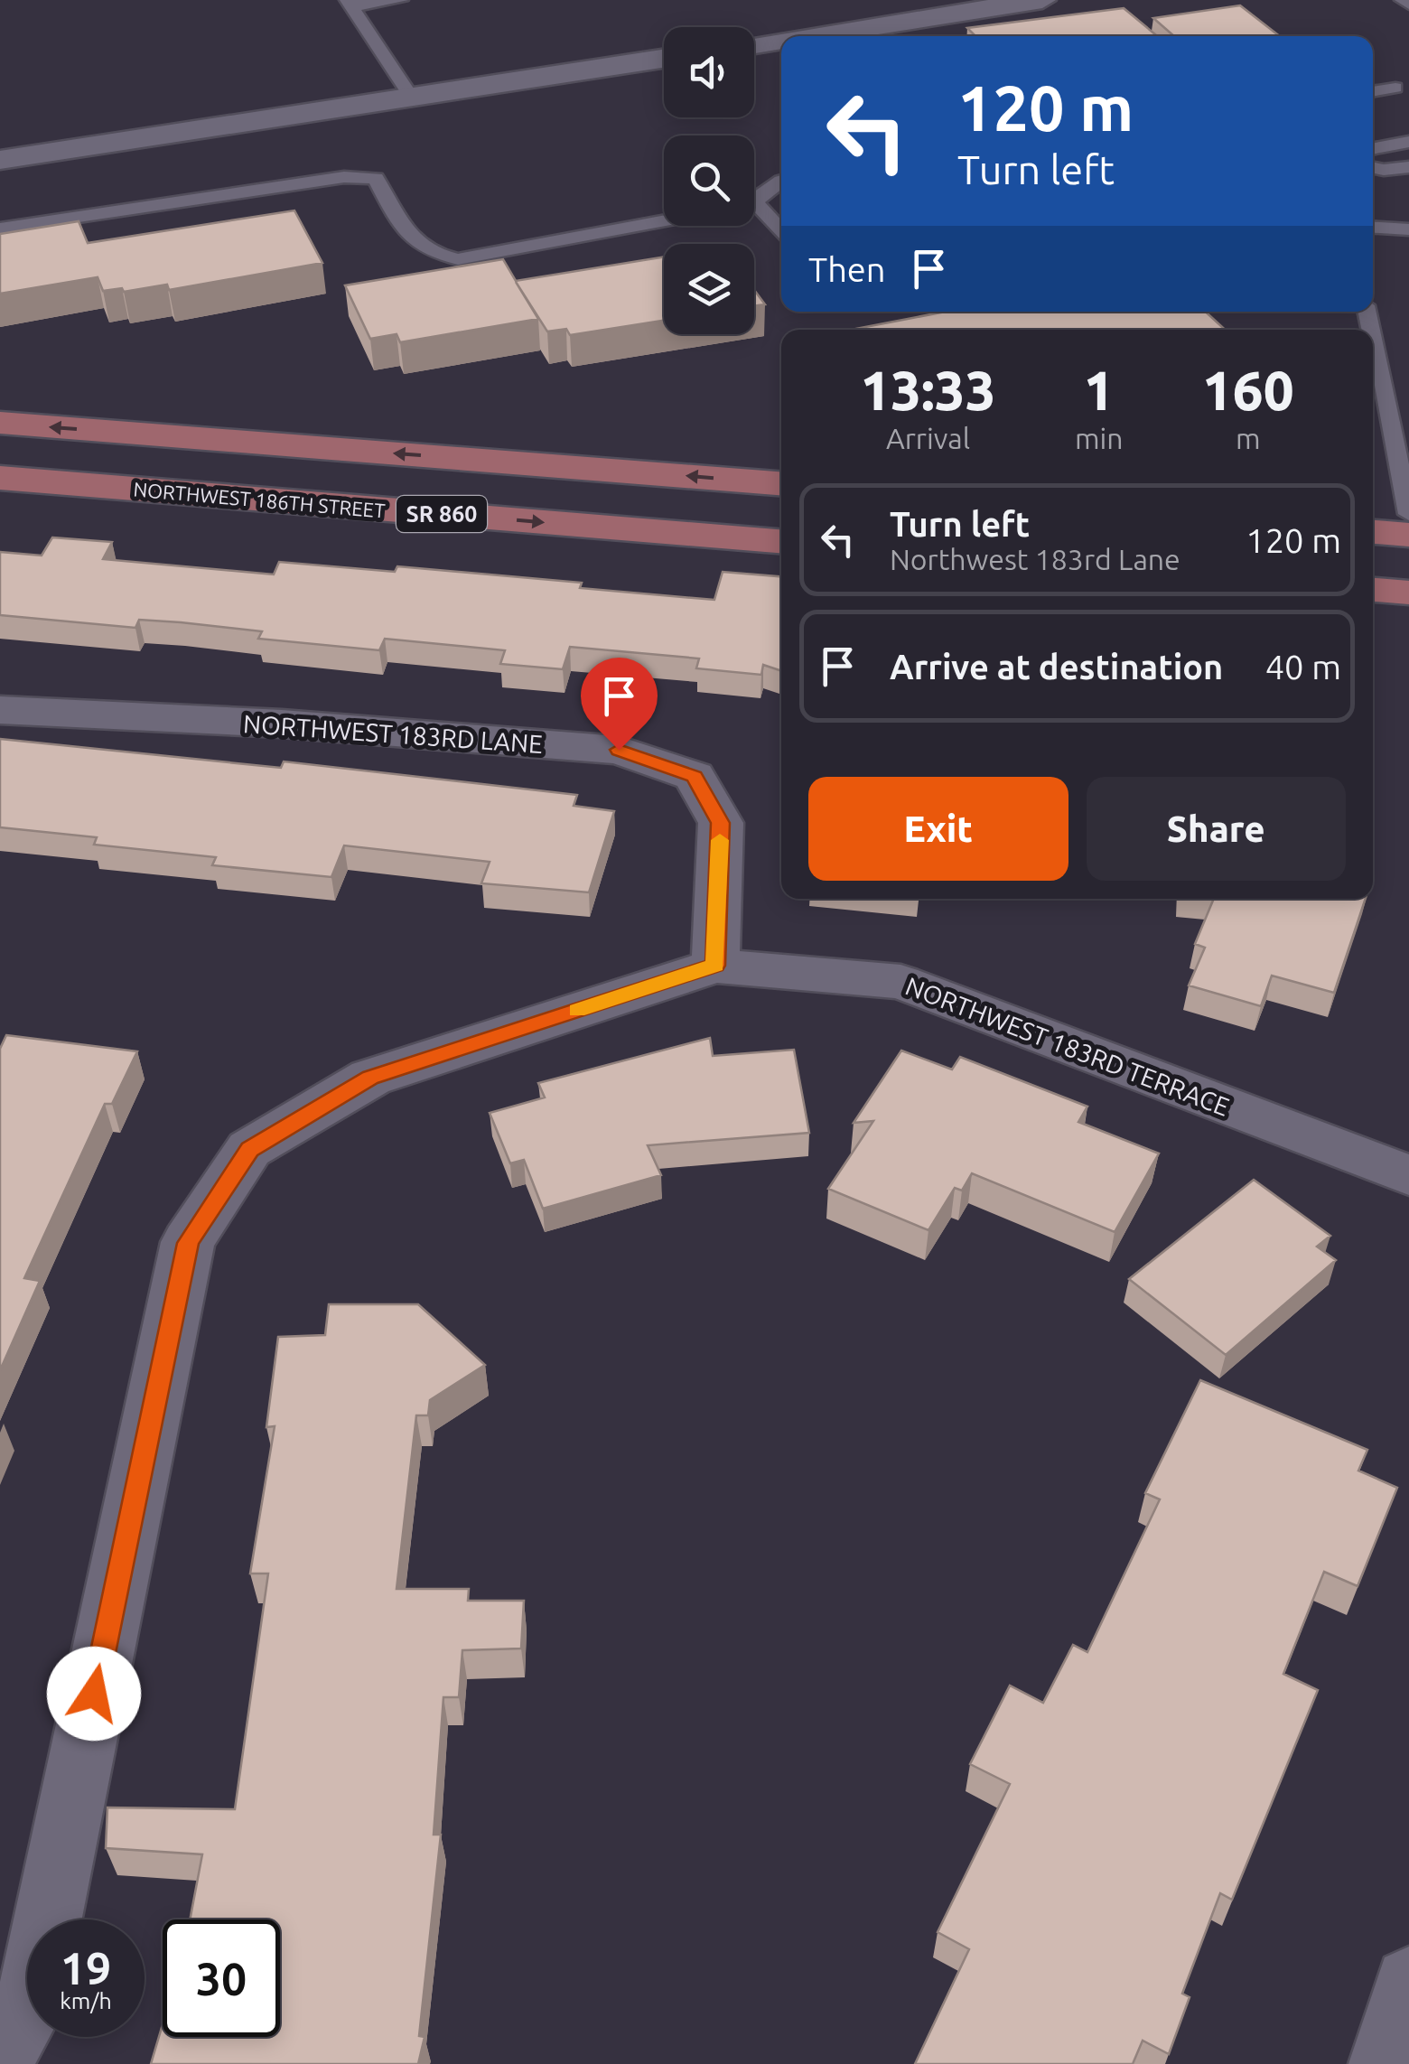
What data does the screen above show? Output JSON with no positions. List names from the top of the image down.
{
  "streets": {
    "main road": ["NORTHWEST 186TH STREET", "SR 860"],
    "street": ["NORTHWEST 183RD LANE", "NORTHWEST 183RD TERRACE"]
  },
  "crossings": [
    ["NORTHWEST 183RD LANE", "NORTHWEST 183RD TERRACE"]
  ],
  "page": {
    "turn": ["120 m", "Turn left"],
    "then": "Then",
    "eta": [
      "13:33",
      "Arrival",
      "1",
      "min",
      "160",
      "m"
    ],
    "list": [
      {
        "name": "Turn left",
        "note": "Northwest 183rd Lane",
        "value": "120 m"
      },
      {
        "name": "Arrive at destination",
        "value": "40 m"
      }
    ],
    "buttons": ["Exit", "Share"],
    "speed": "19 km/h",
    "limit": "30"
  }
}
